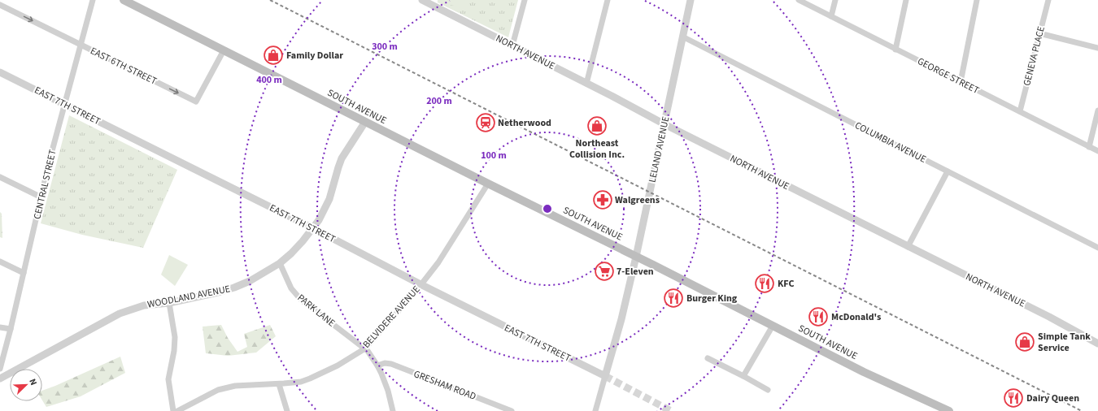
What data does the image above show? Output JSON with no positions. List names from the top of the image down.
{
  "streets": {
    "main road": ["SOUTH AVENUE"],
    "street": [
      "NORTH AVENUE",
      "GENEVA PLACE",
      "EAST 6TH STREET",
      "GEORGE STREET",
      "EAST 7TH STREET",
      "COLUMBIA AVENUE",
      "LELAND AVENUE",
      "CENTRAL STREET",
      "WOODLAND AVENUE",
      "PARK LANE",
      "BELVIDERE AVENUE",
      "GRESHAM ROAD"
    ]
  },
  "crossings": [
    ["NORTH AVENUE", "LELAND AVENUE"],
    ["GENEVA PLACE", "GEORGE STREET"],
    ["EAST 6TH STREET", "SOUTH AVENUE"],
    ["EAST 6TH STREET", "CENTRAL STREET"],
    ["EAST 7TH STREET", "LELAND AVENUE"],
    ["EAST 7TH STREET", "CENTRAL STREET"],
    ["EAST 7TH STREET", "WOODLAND AVENUE"],
    ["EAST 7TH STREET", "BELVIDERE AVENUE"],
    ["SOUTH AVENUE", "LELAND AVENUE"],
    ["SOUTH AVENUE", "WOODLAND AVENUE"],
    ["SOUTH AVENUE", "BELVIDERE AVENUE"],
    ["COLUMBIA AVENUE", "LELAND AVENUE"],
    ["WOODLAND AVENUE", "PARK LANE"],
    ["PARK LANE", "BELVIDERE AVENUE"],
    ["PARK LANE", "GRESHAM ROAD"]
  ],
  "one_way": ["EAST 6TH STREET"],
  "places": {
    "shop": ["Family Dollar", "Northeast Collision Inc.", "Simple Tank Service"],
    "station": ["Netherwood"],
    "pharmacy": ["Walgreens"],
    "supermarket": ["7-Eleven"],
    "restaurant": [
      "KFC",
      "Burger King",
      "McDonald's",
      "Dairy Queen"
    ]
  },
  "north": "top right",
  "rings": [
    "300 m",
    "400 m",
    "200 m",
    "100 m"
  ]
}
